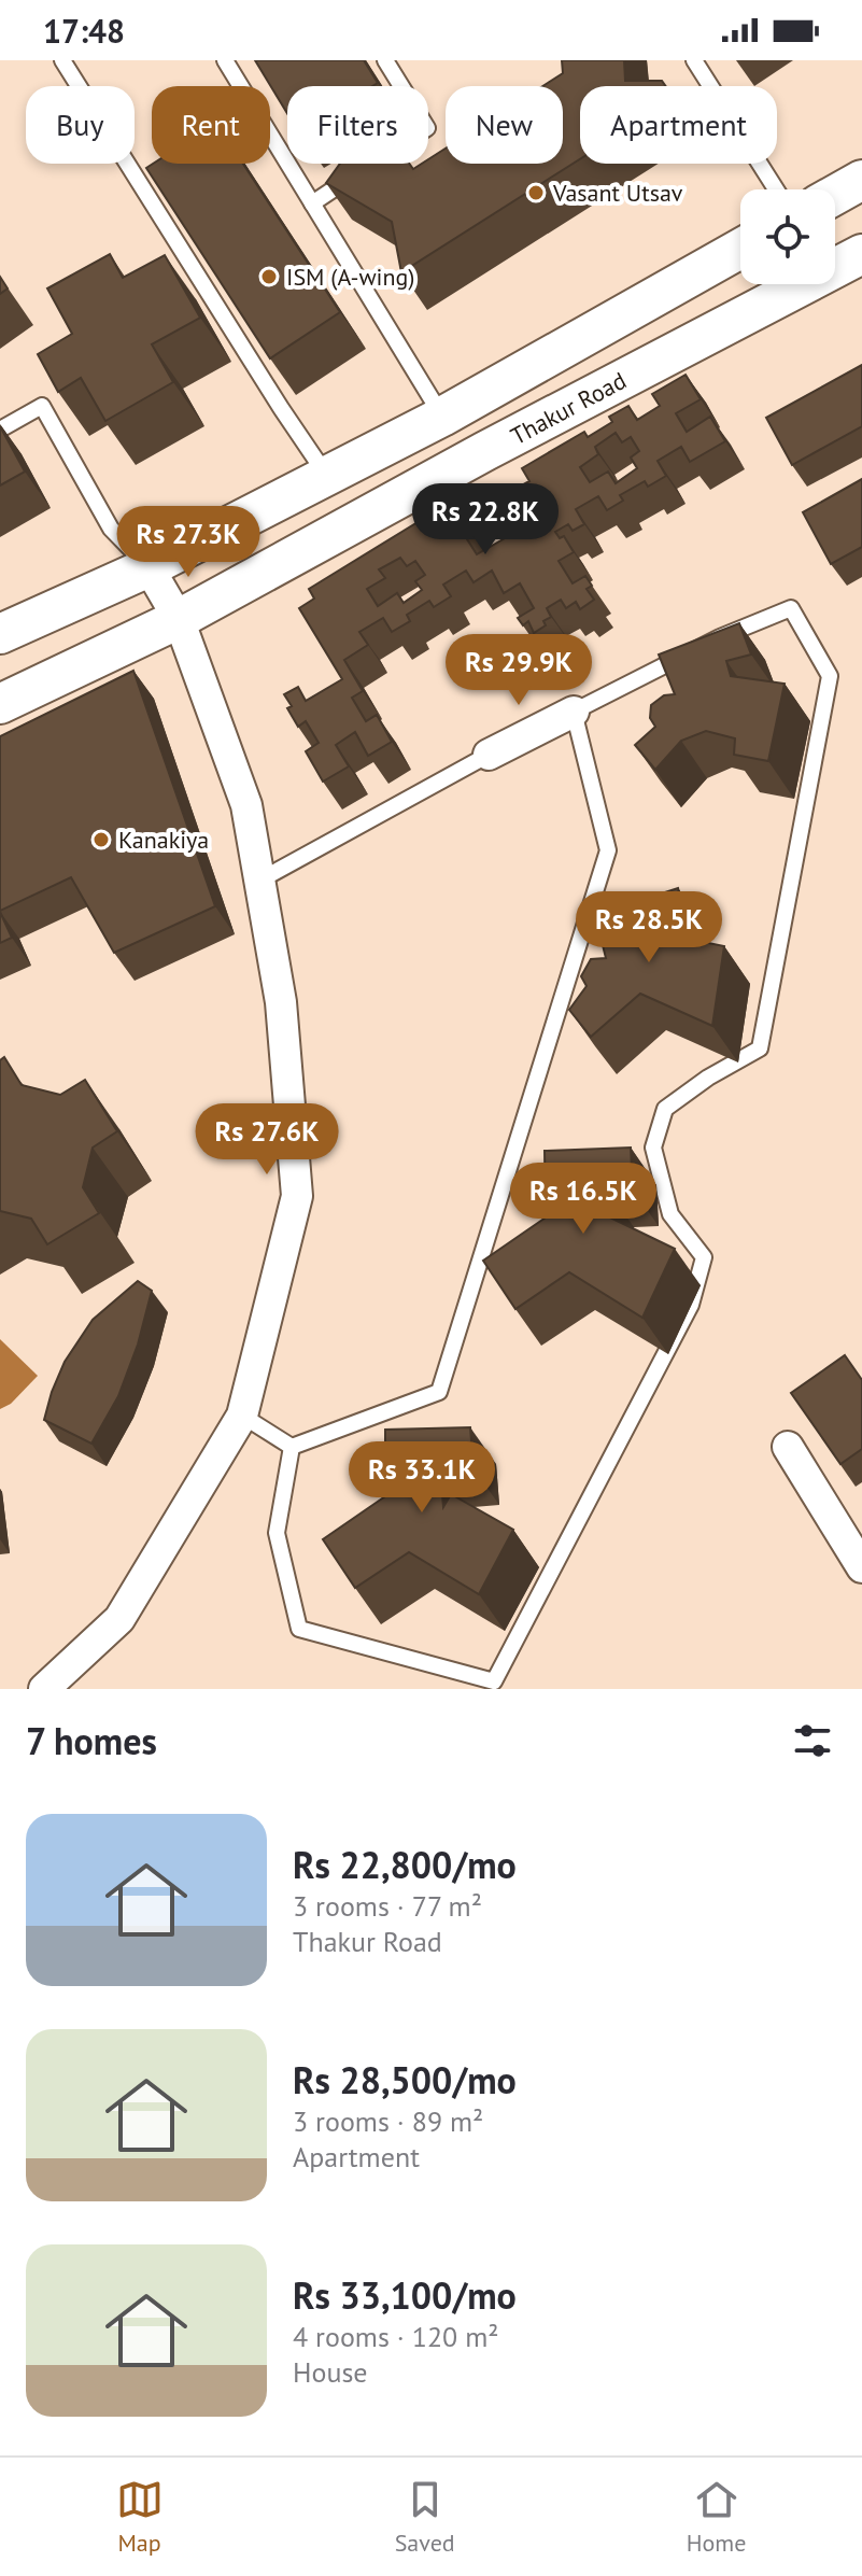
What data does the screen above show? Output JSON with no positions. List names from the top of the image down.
{
  "streets": {
    "street": ["Thakur Road"]
  },
  "places": ["Vasant Utsav", "ISM (A-wing)", "Kanakiya"],
  "page": {
    "status": "17:48",
    "chip": [
      "Buy",
      "Rent",
      "Filters",
      "New",
      "Apartment"
    ],
    "price": [
      "Rs 22.8K",
      "Rs 27.3K",
      "Rs 29.9K",
      "Rs 28.5K",
      "Rs 27.6K",
      "Rs 16.5K",
      "Rs 33.1K"
    ],
    "heading": "7 homes",
    "list": [
      {
        "name": "Rs 22,800/mo",
        "note": "3 rooms · 77 m² · Thakur Road"
      },
      {
        "name": "Rs 28,500/mo",
        "note": "3 rooms · 89 m² · Apartment"
      },
      {
        "name": "Rs 33,100/mo",
        "note": "4 rooms · 120 m² · House"
      }
    ],
    "tabs": ["Map", "Saved", "Home"]
  }
}
